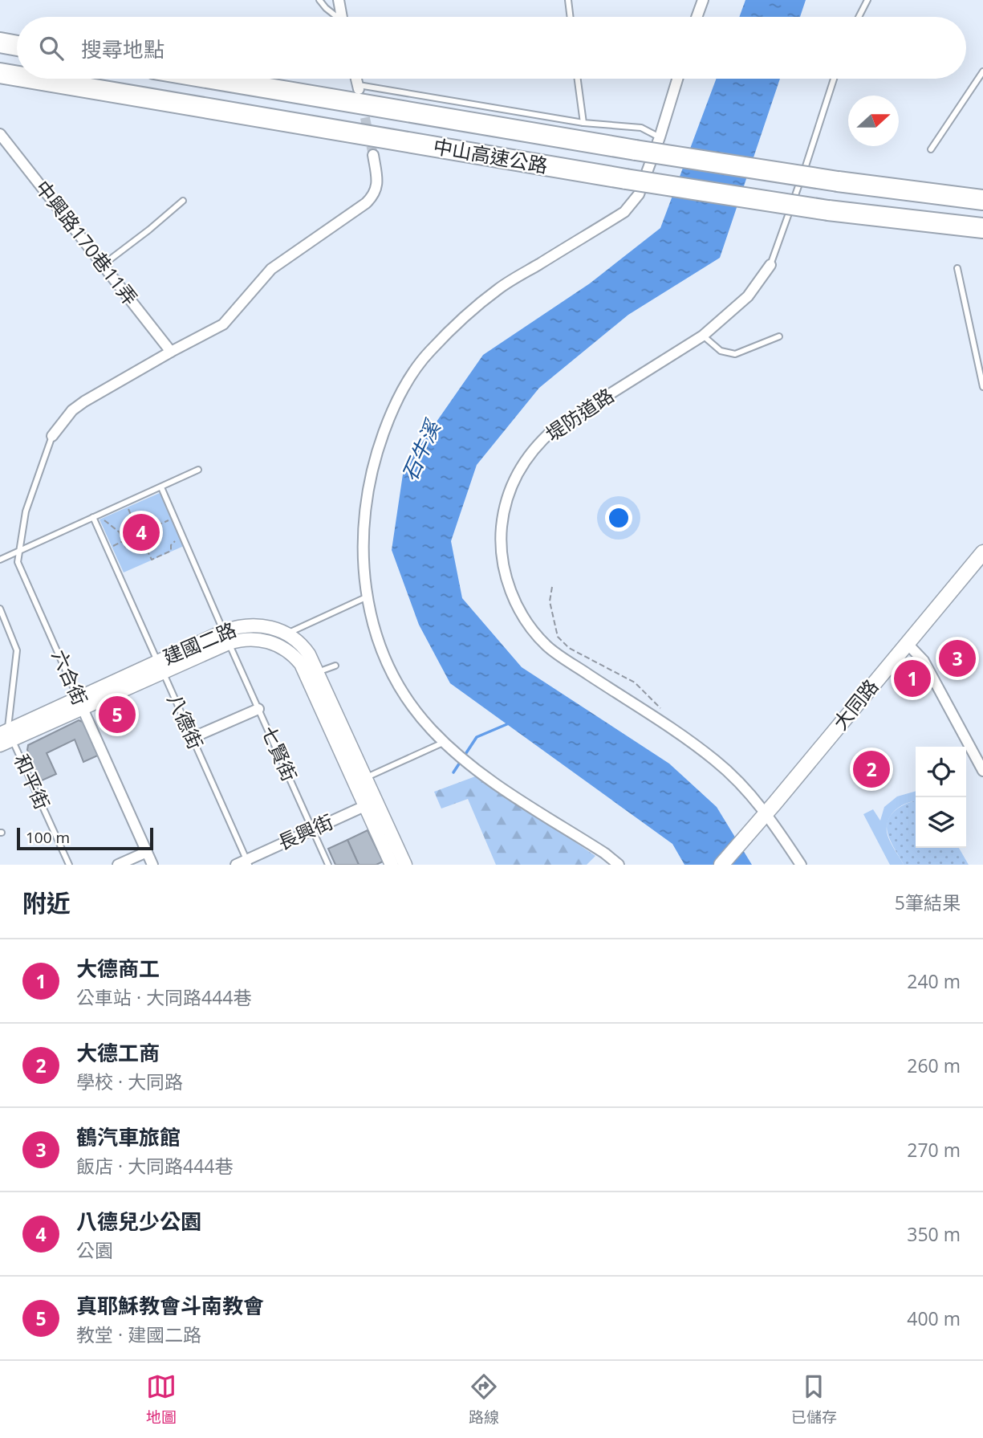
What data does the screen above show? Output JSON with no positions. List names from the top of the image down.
{
  "streets": {
    "highway": ["中山高速公路"],
    "main road": ["大同路"],
    "street": [
      "中興路170巷11弄",
      "堤防道路",
      "建國二路",
      "六合街",
      "長興街"
    ],
    "lane": ["八德街", "七賢街", "和平街"]
  },
  "crossings": [
    ["堤防道路", "大同路"],
    ["建國二路", "六合街"],
    ["建國二路", "八德街"],
    ["建國二路", "七賢街"],
    ["建國二路", "和平街"],
    ["建國二路", "長興街"],
    ["八德街", "長興街"],
    ["七賢街", "長興街"]
  ],
  "water": ["石牛溪"],
  "scale_bar": "100 m",
  "north": "right",
  "page": {
    "search": "搜尋地點",
    "pins": [
      "4",
      "3",
      "1",
      "5",
      "2"
    ],
    "scale": "100 m",
    "heading": ["附近", "5筆結果"],
    "list": [
      {
        "mark": "1",
        "name": "大德商工",
        "note": "公車站 · 大同路444巷",
        "value": "240 m"
      },
      {
        "mark": "2",
        "name": "大德工商",
        "note": "學校 · 大同路",
        "value": "260 m"
      },
      {
        "mark": "3",
        "name": "鶴汽車旅館",
        "note": "飯店 · 大同路444巷",
        "value": "270 m"
      },
      {
        "mark": "4",
        "name": "八德兒少公園",
        "note": "公園",
        "value": "350 m"
      },
      {
        "mark": "5",
        "name": "真耶穌教會斗南教會",
        "note": "教堂 · 建國二路",
        "value": "400 m"
      }
    ],
    "nav": ["地圖", "路線", "已儲存"]
  }
}
